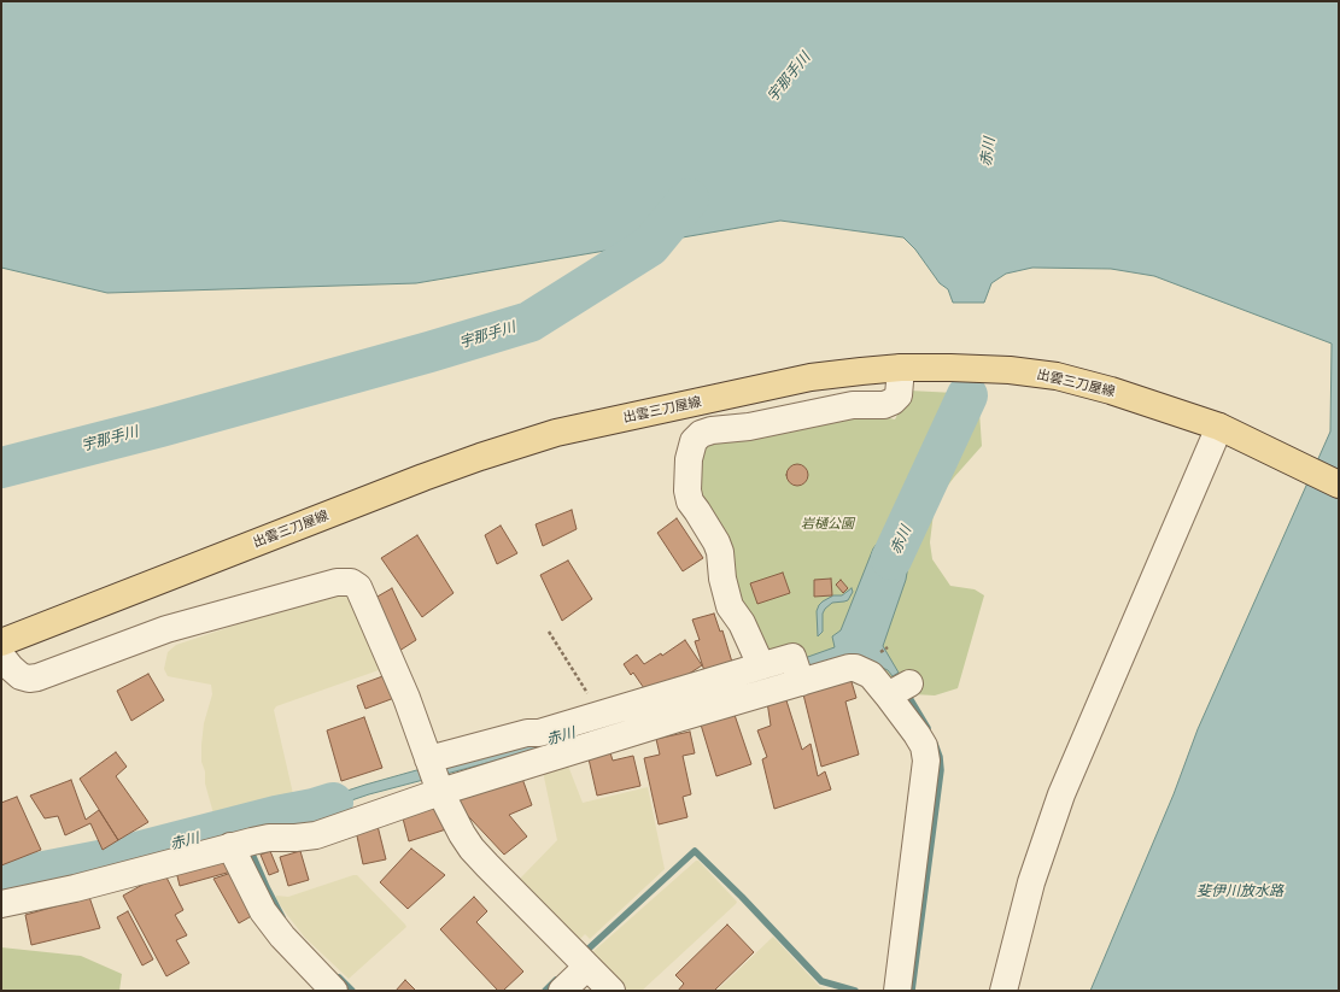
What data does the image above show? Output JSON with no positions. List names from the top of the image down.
{
  "streets": {
    "main road": ["出雲三刀屋線"]
  },
  "water": ["宇那手川", "赤川", "斐伊川放水路"],
  "parks": ["岩樋公園"]
}
